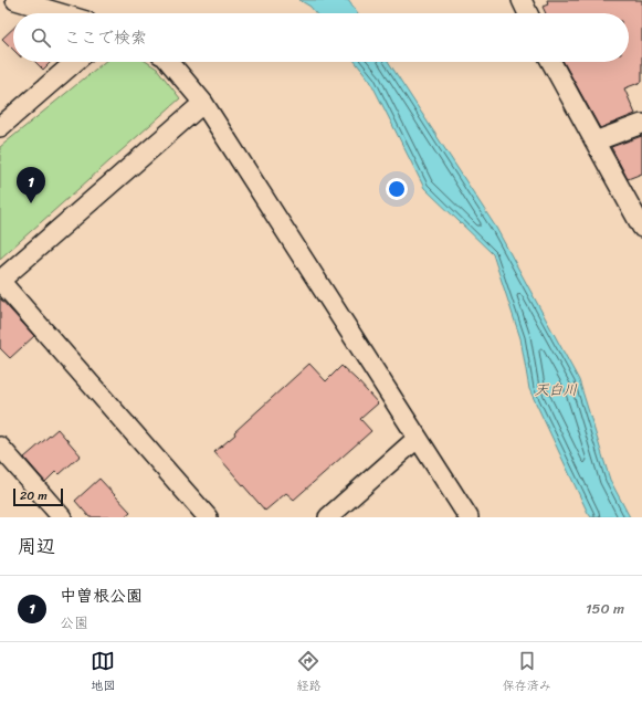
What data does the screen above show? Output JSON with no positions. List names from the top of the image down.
{
  "water": ["天白川"],
  "scale_bar": "20 m",
  "page": {
    "search": "ここで検索",
    "pins": "1",
    "scale": "20 m",
    "heading": "周辺",
    "list": [
      {
        "mark": "1",
        "name": "中曽根公園",
        "note": "公園",
        "value": "150 m"
      }
    ],
    "nav": ["地図", "経路", "保存済み"]
  }
}
